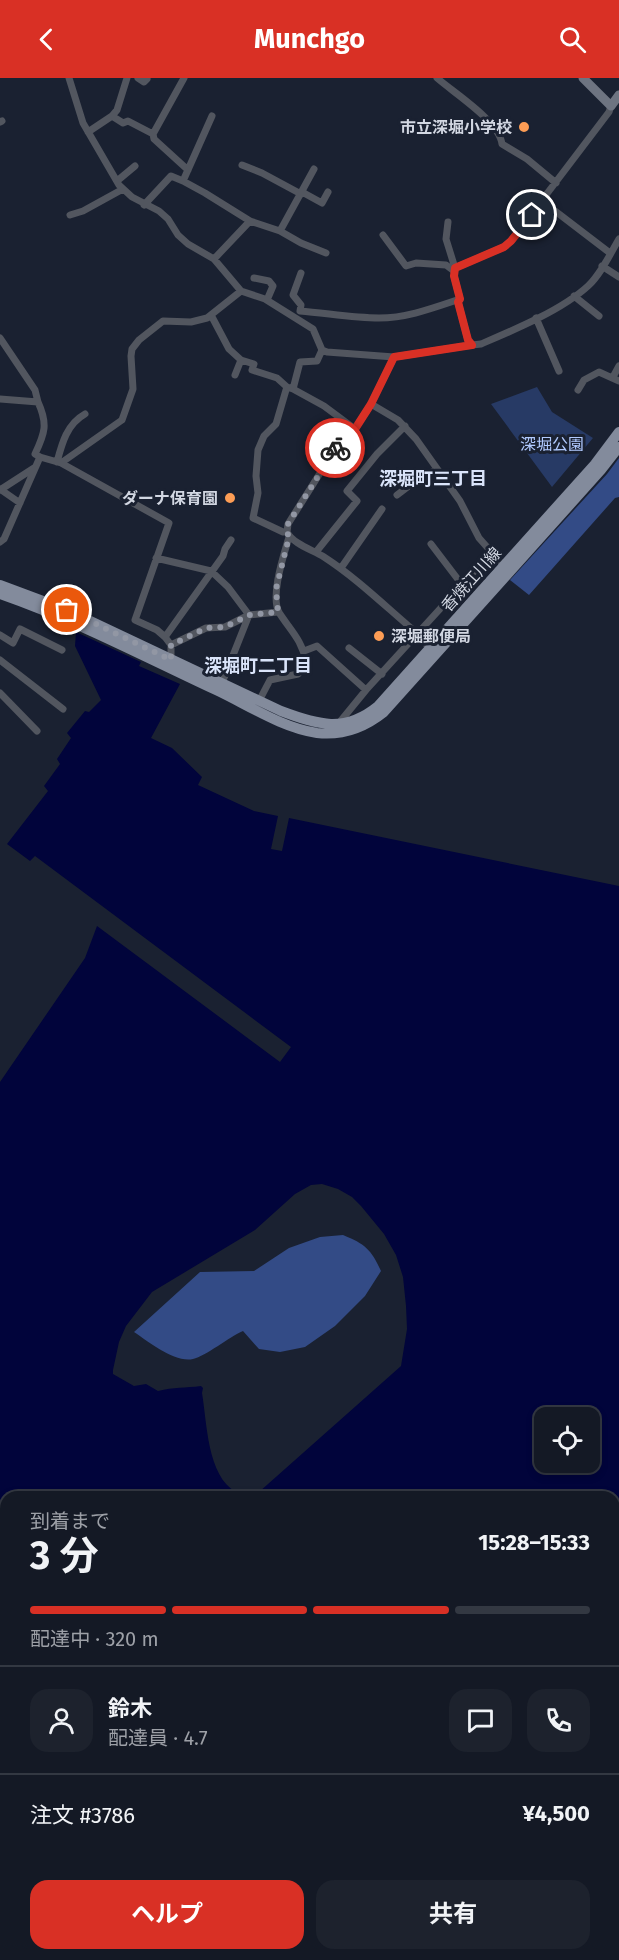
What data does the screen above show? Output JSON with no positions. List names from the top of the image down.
{
  "streets": {
    "main road": ["香焼江川線"]
  },
  "districts": ["深堀町三丁目", "深堀町二丁目"],
  "parks": ["深堀公園"],
  "places": ["市立深堀小学校", "ダーナ保育園", "深堀郵便局"],
  "page": {
    "header": "Munchgo",
    "heading": ["3 分", "到着まで", "15:28–15:33"],
    "panel": [
      "鈴木",
      "配達員 · 4.7",
      "注文 #3786",
      "¥4,500"
    ],
    "bar": "配達中 · 320 m",
    "buttons": ["ヘルプ", "共有"]
  }
}
